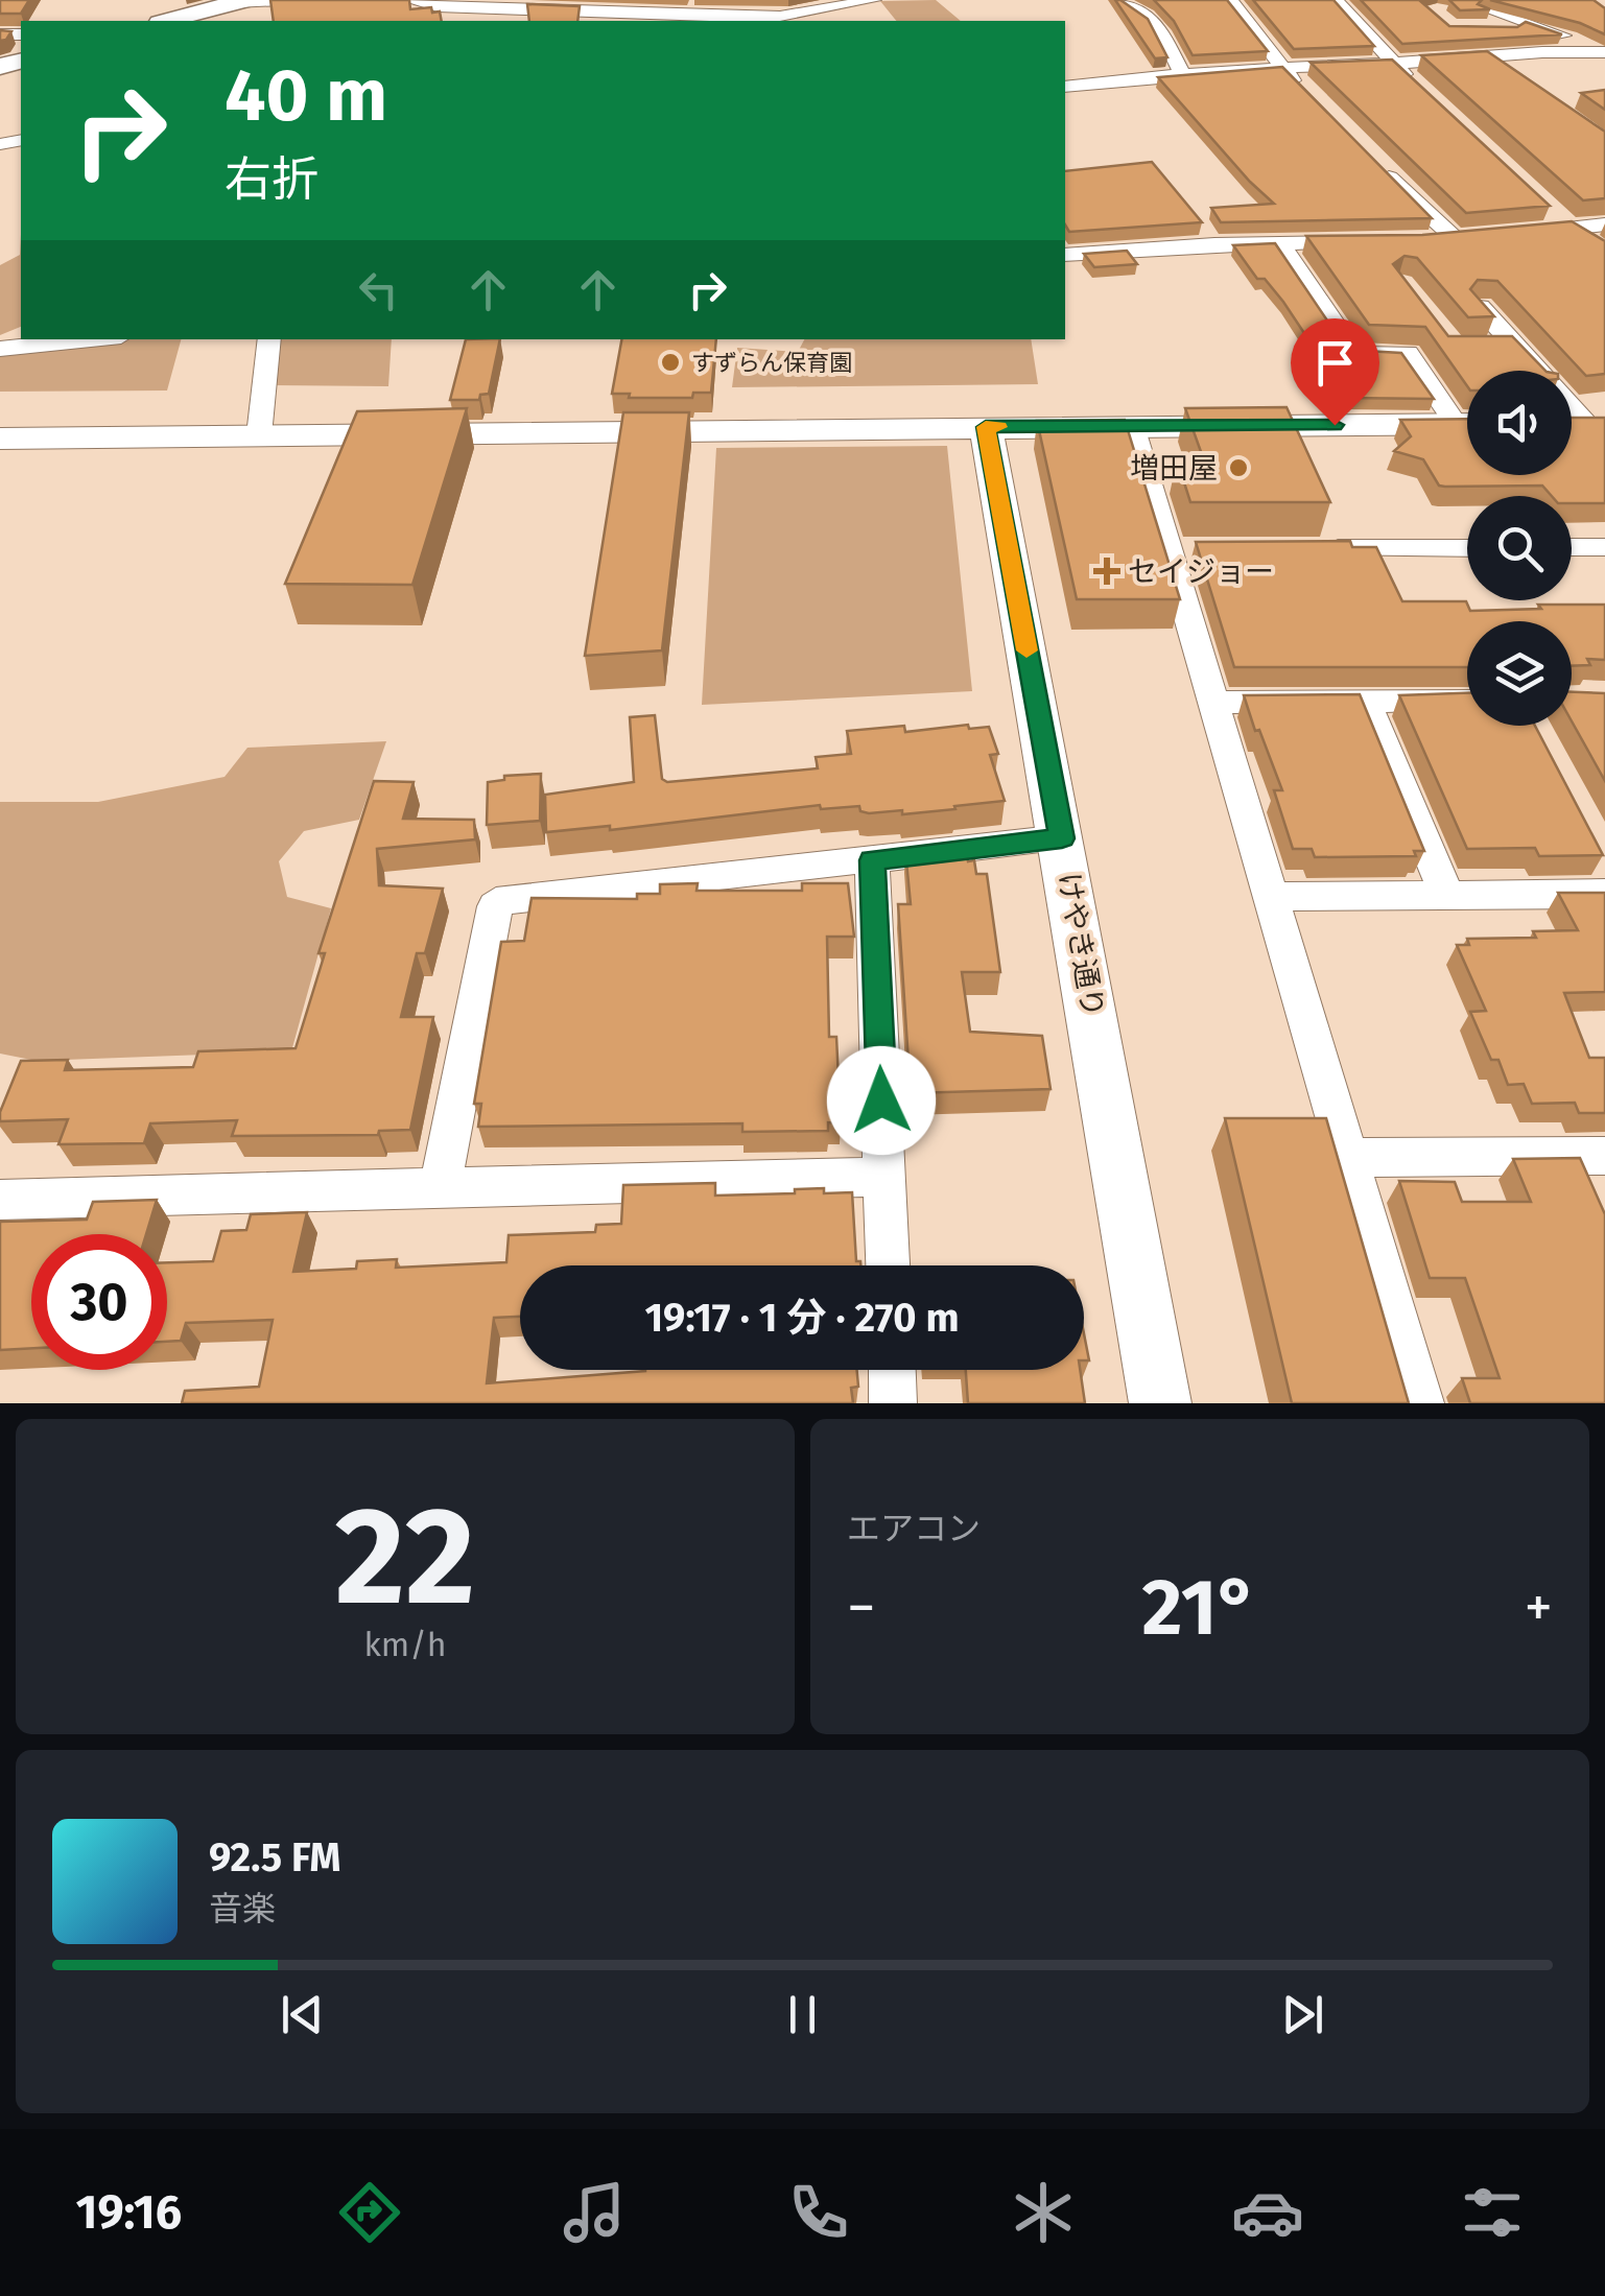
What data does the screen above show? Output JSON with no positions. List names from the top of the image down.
{
  "streets": {
    "street": ["けやき通り"]
  },
  "places": {
    "other": ["すずらん保育園", "増田屋"],
    "health": ["セイジョー"]
  },
  "page": {
    "turn": ["40 m", "右折"],
    "limit": "30",
    "trip": "19:17 · 1 分 · 270 m",
    "tile": [
      ["22", "km/h"],
      "エアコン"
    ],
    "heat": ["−", "21°", "+"],
    "song": ["92.5 FM", "音楽"],
    "tabs": "19:16"
  }
}
